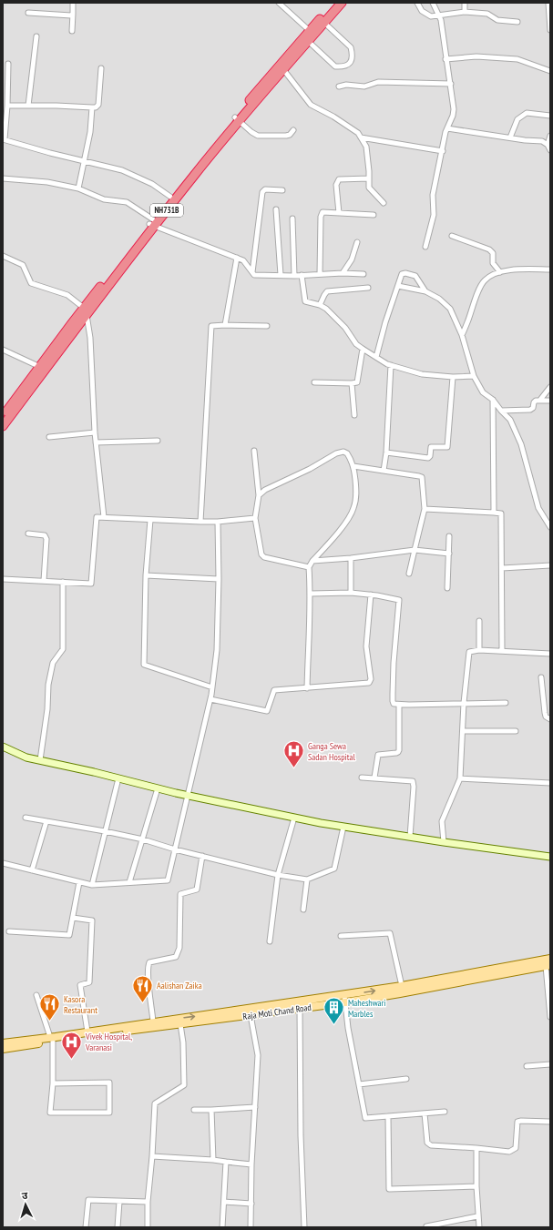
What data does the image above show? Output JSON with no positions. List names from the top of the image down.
{
  "streets": {
    "highway": ["NH731B"],
    "main road": ["Raja Moti Chand Road"]
  },
  "places": {
    "hospital": ["Ganga Sewa Sadan Hospital", "Vivek Hospital, Varanasi"],
    "restaurant": ["Aalishan Zaika", "Kasora Restaurant"],
    "building": ["Maheshwari Marbles"]
  },
  "north": "top"
}
